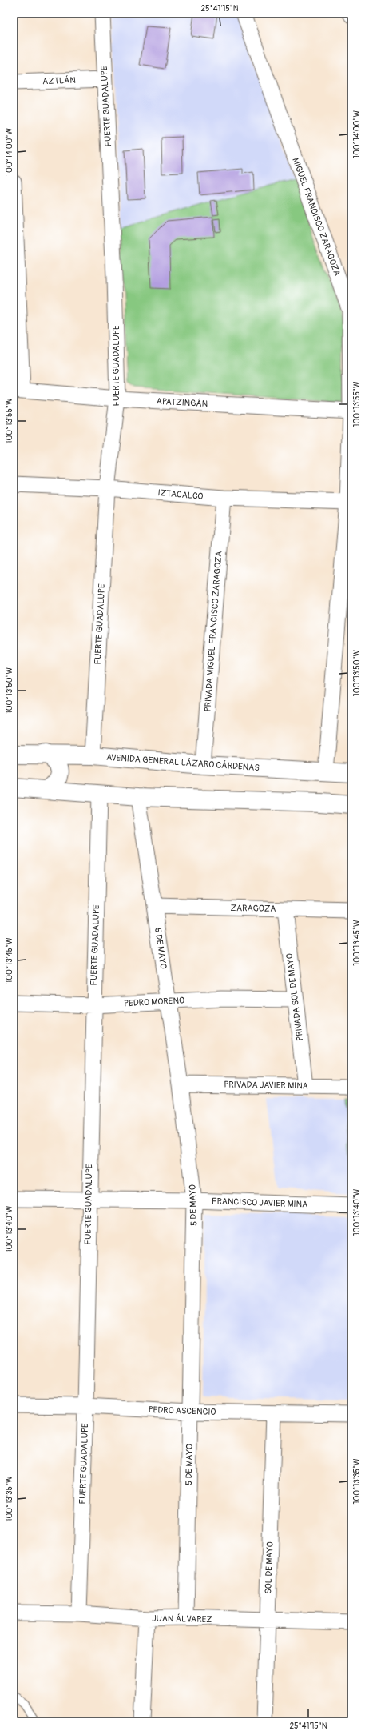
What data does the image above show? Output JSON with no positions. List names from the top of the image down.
{
  "streets": {
    "street": [
      "AZTLÁN",
      "FUERTE GUADALUPE",
      "MIGUEL FRANCISCO ZARAGOZA",
      "APATZINGÁN",
      "IZTACALCO",
      "PRIVADA MIGUEL FRANCISCO ZARAGOZA",
      "AVENIDA GENERAL LÁZARO CÁRDENAS",
      "ZARAGOZA",
      "5 DE MAYO",
      "PRIVADA SOL DE MAYO",
      "PEDRO MORENO",
      "PRIVADA JAVIER MINA",
      "FRANCISCO JAVIER MINA",
      "PEDRO ASCENCIO",
      "SOL DE MAYO",
      "JUAN ÁLVAREZ"
    ]
  },
  "crossings": [
    ["AZTLÁN", "FUERTE GUADALUPE"],
    ["FUERTE GUADALUPE", "APATZINGÁN"],
    ["FUERTE GUADALUPE", "IZTACALCO"],
    ["FUERTE GUADALUPE", "AVENIDA GENERAL LÁZARO CÁRDENAS"],
    ["FUERTE GUADALUPE", "PEDRO MORENO"],
    ["FUERTE GUADALUPE", "FRANCISCO JAVIER MINA"],
    ["FUERTE GUADALUPE", "PEDRO ASCENCIO"],
    ["FUERTE GUADALUPE", "JUAN ÁLVAREZ"],
    ["MIGUEL FRANCISCO ZARAGOZA", "APATZINGÁN"],
    ["MIGUEL FRANCISCO ZARAGOZA", "IZTACALCO"],
    ["MIGUEL FRANCISCO ZARAGOZA", "AVENIDA GENERAL LÁZARO CÁRDENAS"],
    ["IZTACALCO", "PRIVADA MIGUEL FRANCISCO ZARAGOZA"],
    ["PRIVADA MIGUEL FRANCISCO ZARAGOZA", "AVENIDA GENERAL LÁZARO CÁRDENAS"],
    ["ZARAGOZA", "5 DE MAYO"],
    ["ZARAGOZA", "PRIVADA SOL DE MAYO"],
    ["5 DE MAYO", "PEDRO MORENO"],
    ["5 DE MAYO", "PRIVADA JAVIER MINA"],
    ["5 DE MAYO", "FRANCISCO JAVIER MINA"],
    ["5 DE MAYO", "PEDRO ASCENCIO"],
    ["5 DE MAYO", "JUAN ÁLVAREZ"],
    ["PRIVADA SOL DE MAYO", "PEDRO MORENO"],
    ["PRIVADA SOL DE MAYO", "PRIVADA JAVIER MINA"],
    ["PEDRO ASCENCIO", "SOL DE MAYO"],
    ["SOL DE MAYO", "JUAN ÁLVAREZ"]
  ],
  "coordinates": [
    "25°41'15\"N",
    "100°14'00\"W",
    "100°13'55\"W",
    "100°13'50\"W",
    "100°13'45\"W",
    "100°13'40\"W",
    "100°13'35\"W"
  ]
}
